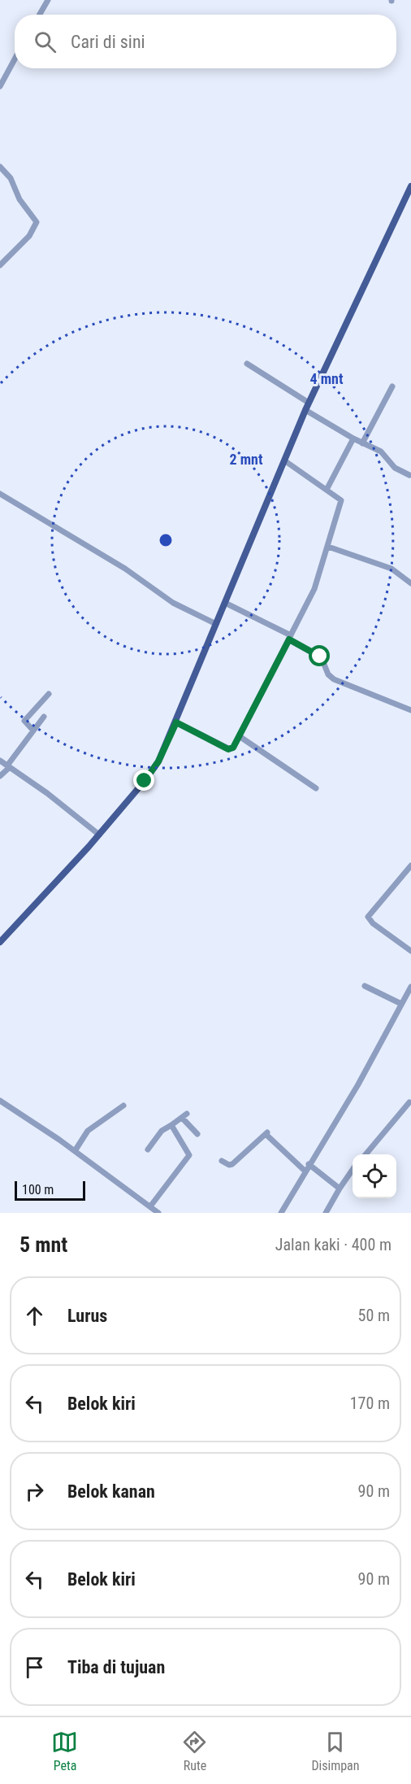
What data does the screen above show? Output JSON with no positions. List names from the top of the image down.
{
  "scale_bar": "100 m",
  "page": {
    "search": "Cari di sini",
    "scale": "100 m",
    "heading": ["5 mnt", "Jalan kaki · 400 m"],
    "list": [
      ["Lurus", "50 m"],
      ["Belok kiri", "170 m"],
      ["Belok kanan", "90 m"],
      ["Belok kiri", "90 m"],
      "Tiba di tujuan"
    ],
    "nav": ["Peta", "Rute", "Disimpan"]
  },
  "rings": ["4 mnt", "2 mnt"]
}
